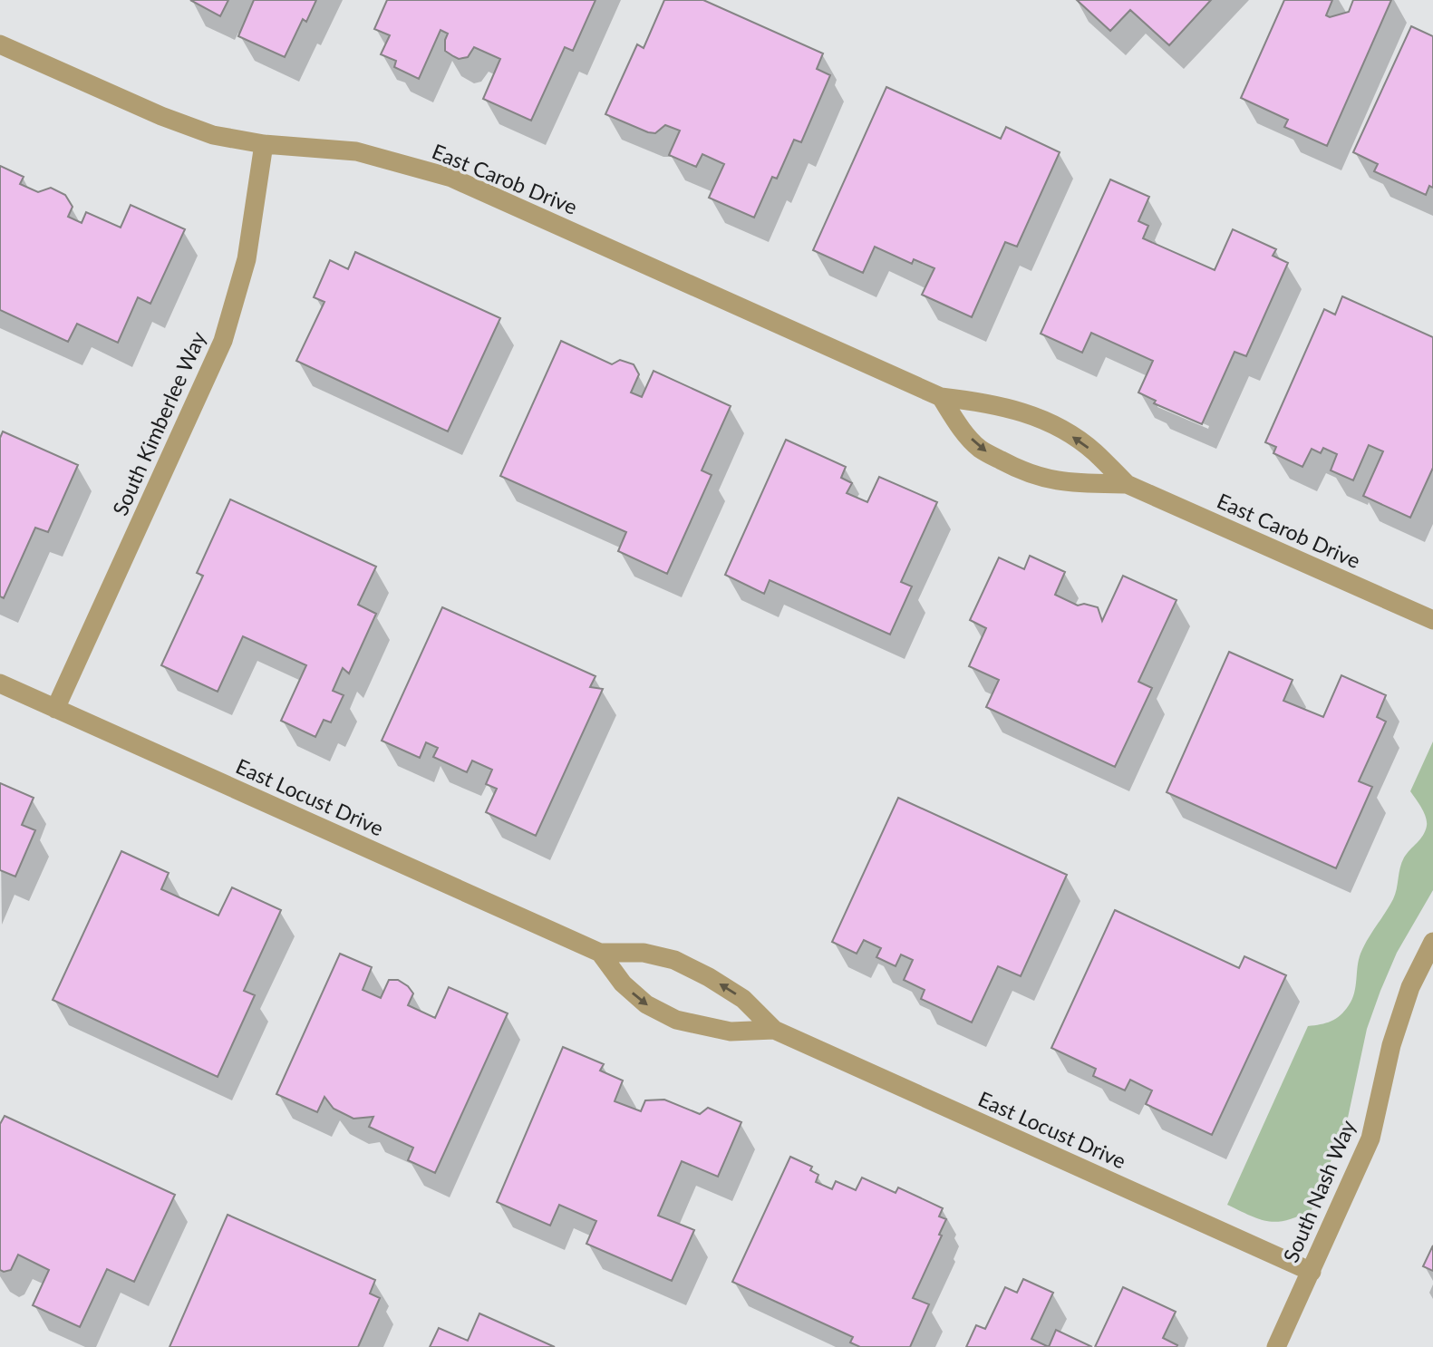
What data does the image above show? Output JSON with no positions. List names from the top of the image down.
{
  "streets": {
    "street": [
      "East Carob Drive",
      "South Kimberlee Way",
      "East Locust Drive",
      "South Nash Way"
    ]
  },
  "crossings": [
    ["East Carob Drive", "South Kimberlee Way"],
    ["South Kimberlee Way", "East Locust Drive"],
    ["East Locust Drive", "South Nash Way"]
  ]
}
